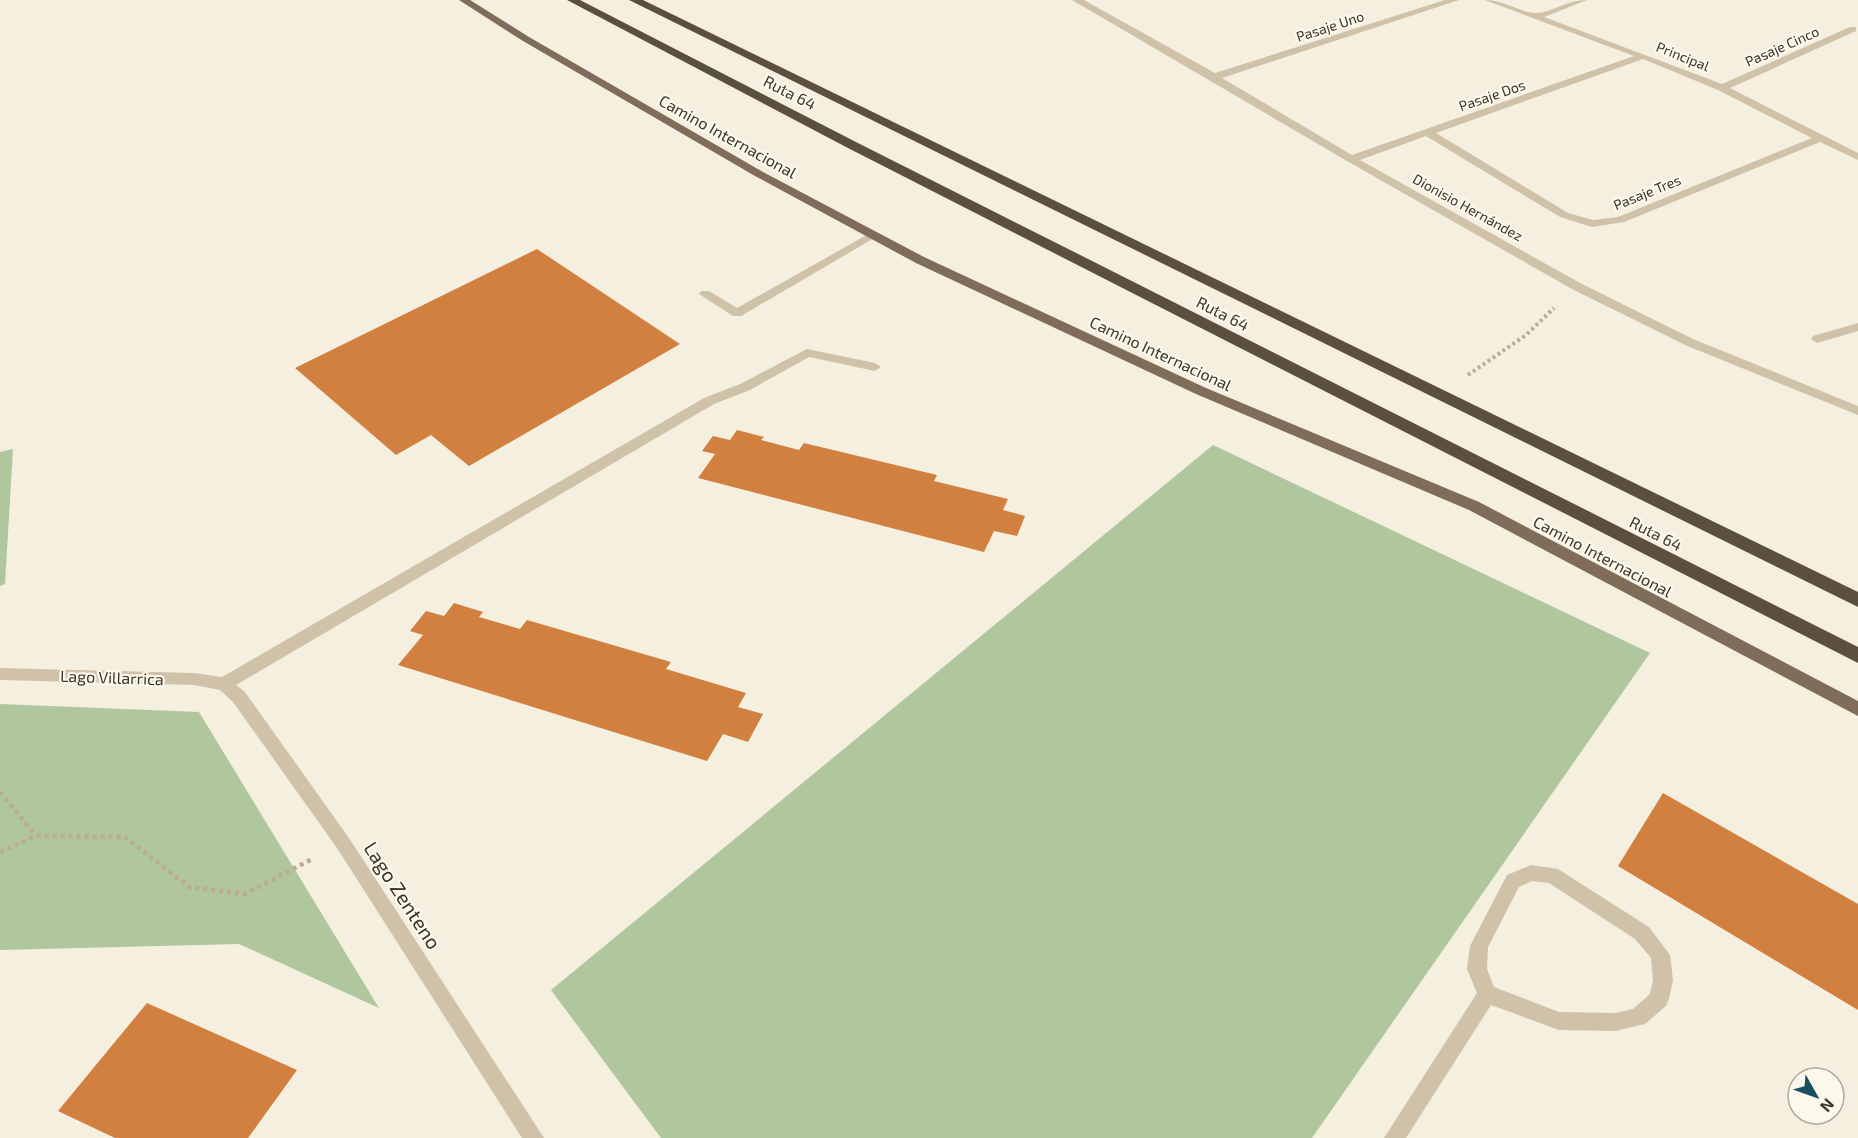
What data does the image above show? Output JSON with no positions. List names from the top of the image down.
{
  "streets": {
    "highway": ["Ruta 64"],
    "main road": ["Camino Internacional"],
    "street": [
      "Pasaje Uno",
      "Pasaje Cinco",
      "Principal",
      "Pasaje Dos",
      "Pasaje Tres",
      "Dionisio Hernández",
      "Lago Villarrica",
      "Lago Zenteno"
    ]
  },
  "crossings": [
    ["Pasaje Uno", "Dionisio Hernández"],
    ["Pasaje Cinco", "Principal"],
    ["Principal", "Pasaje Dos"],
    ["Principal", "Pasaje Tres"],
    ["Pasaje Dos", "Pasaje Tres"],
    ["Pasaje Dos", "Dionisio Hernández"],
    ["Lago Villarrica", "Lago Zenteno"]
  ],
  "north": "bottom right"
}
